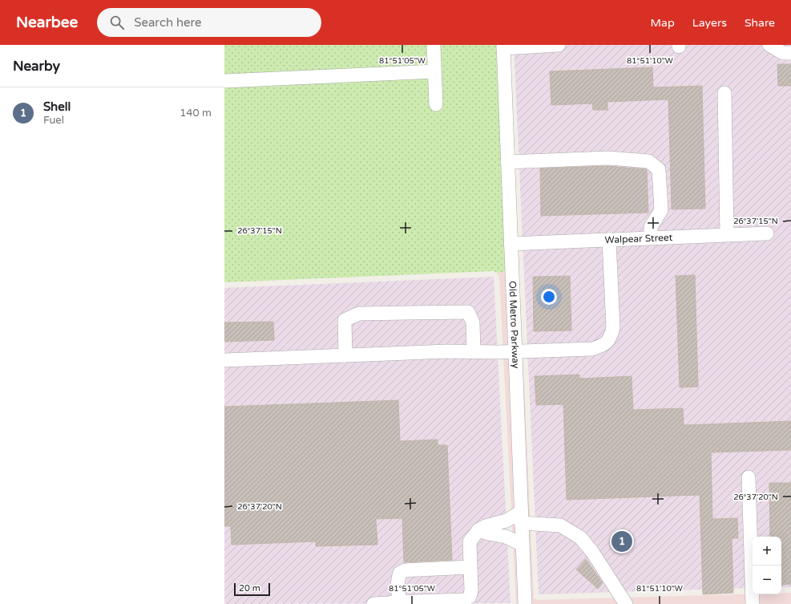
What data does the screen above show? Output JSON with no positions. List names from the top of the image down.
{
  "streets": {
    "street": ["Walpear Street", "Old Metro Parkway"]
  },
  "crossings": [
    ["Walpear Street", "Old Metro Parkway"]
  ],
  "scale_bar": "20 m",
  "page": {
    "header": "Nearbee",
    "search": "Search here",
    "nav": ["Map", "Layers", "Share"],
    "heading": "Nearby",
    "list": [
      {
        "mark": "1",
        "name": "Shell",
        "note": "Fuel",
        "value": "140 m"
      }
    ],
    "pins": "1",
    "map_buttons": ["+", "−"],
    "scale": "20 m"
  },
  "coordinates": [
    "81°51'05\"W",
    "81°51'10\"W",
    "26°37'15\"N",
    "26°37'20\"N"
  ]
}
